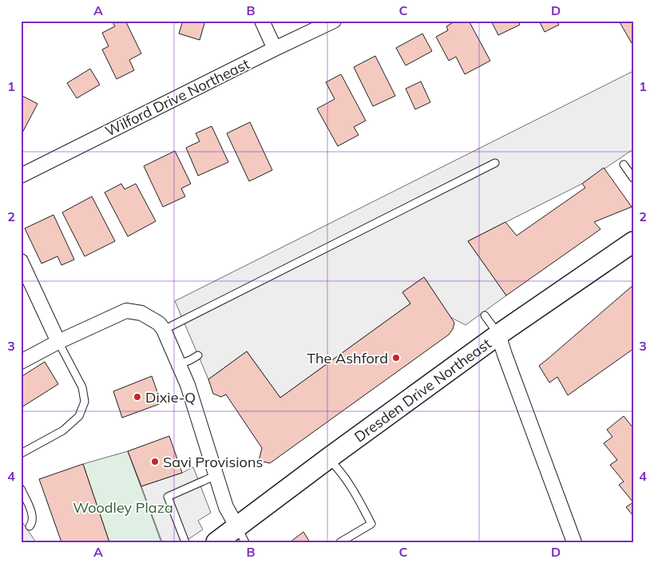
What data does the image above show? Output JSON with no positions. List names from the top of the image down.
{
  "streets": {
    "street": ["Wilford Drive Northeast", "Dresden Drive Northeast"]
  },
  "parks": ["Woodley Plaza"],
  "places": ["The Ashford", "Dixie-Q", "Savi Provisions"],
  "grid": {
    "columns": [
      "A",
      "B",
      "C",
      "D"
    ],
    "rows": [
      "1",
      "2",
      "3",
      "4"
    ]
  }
}
